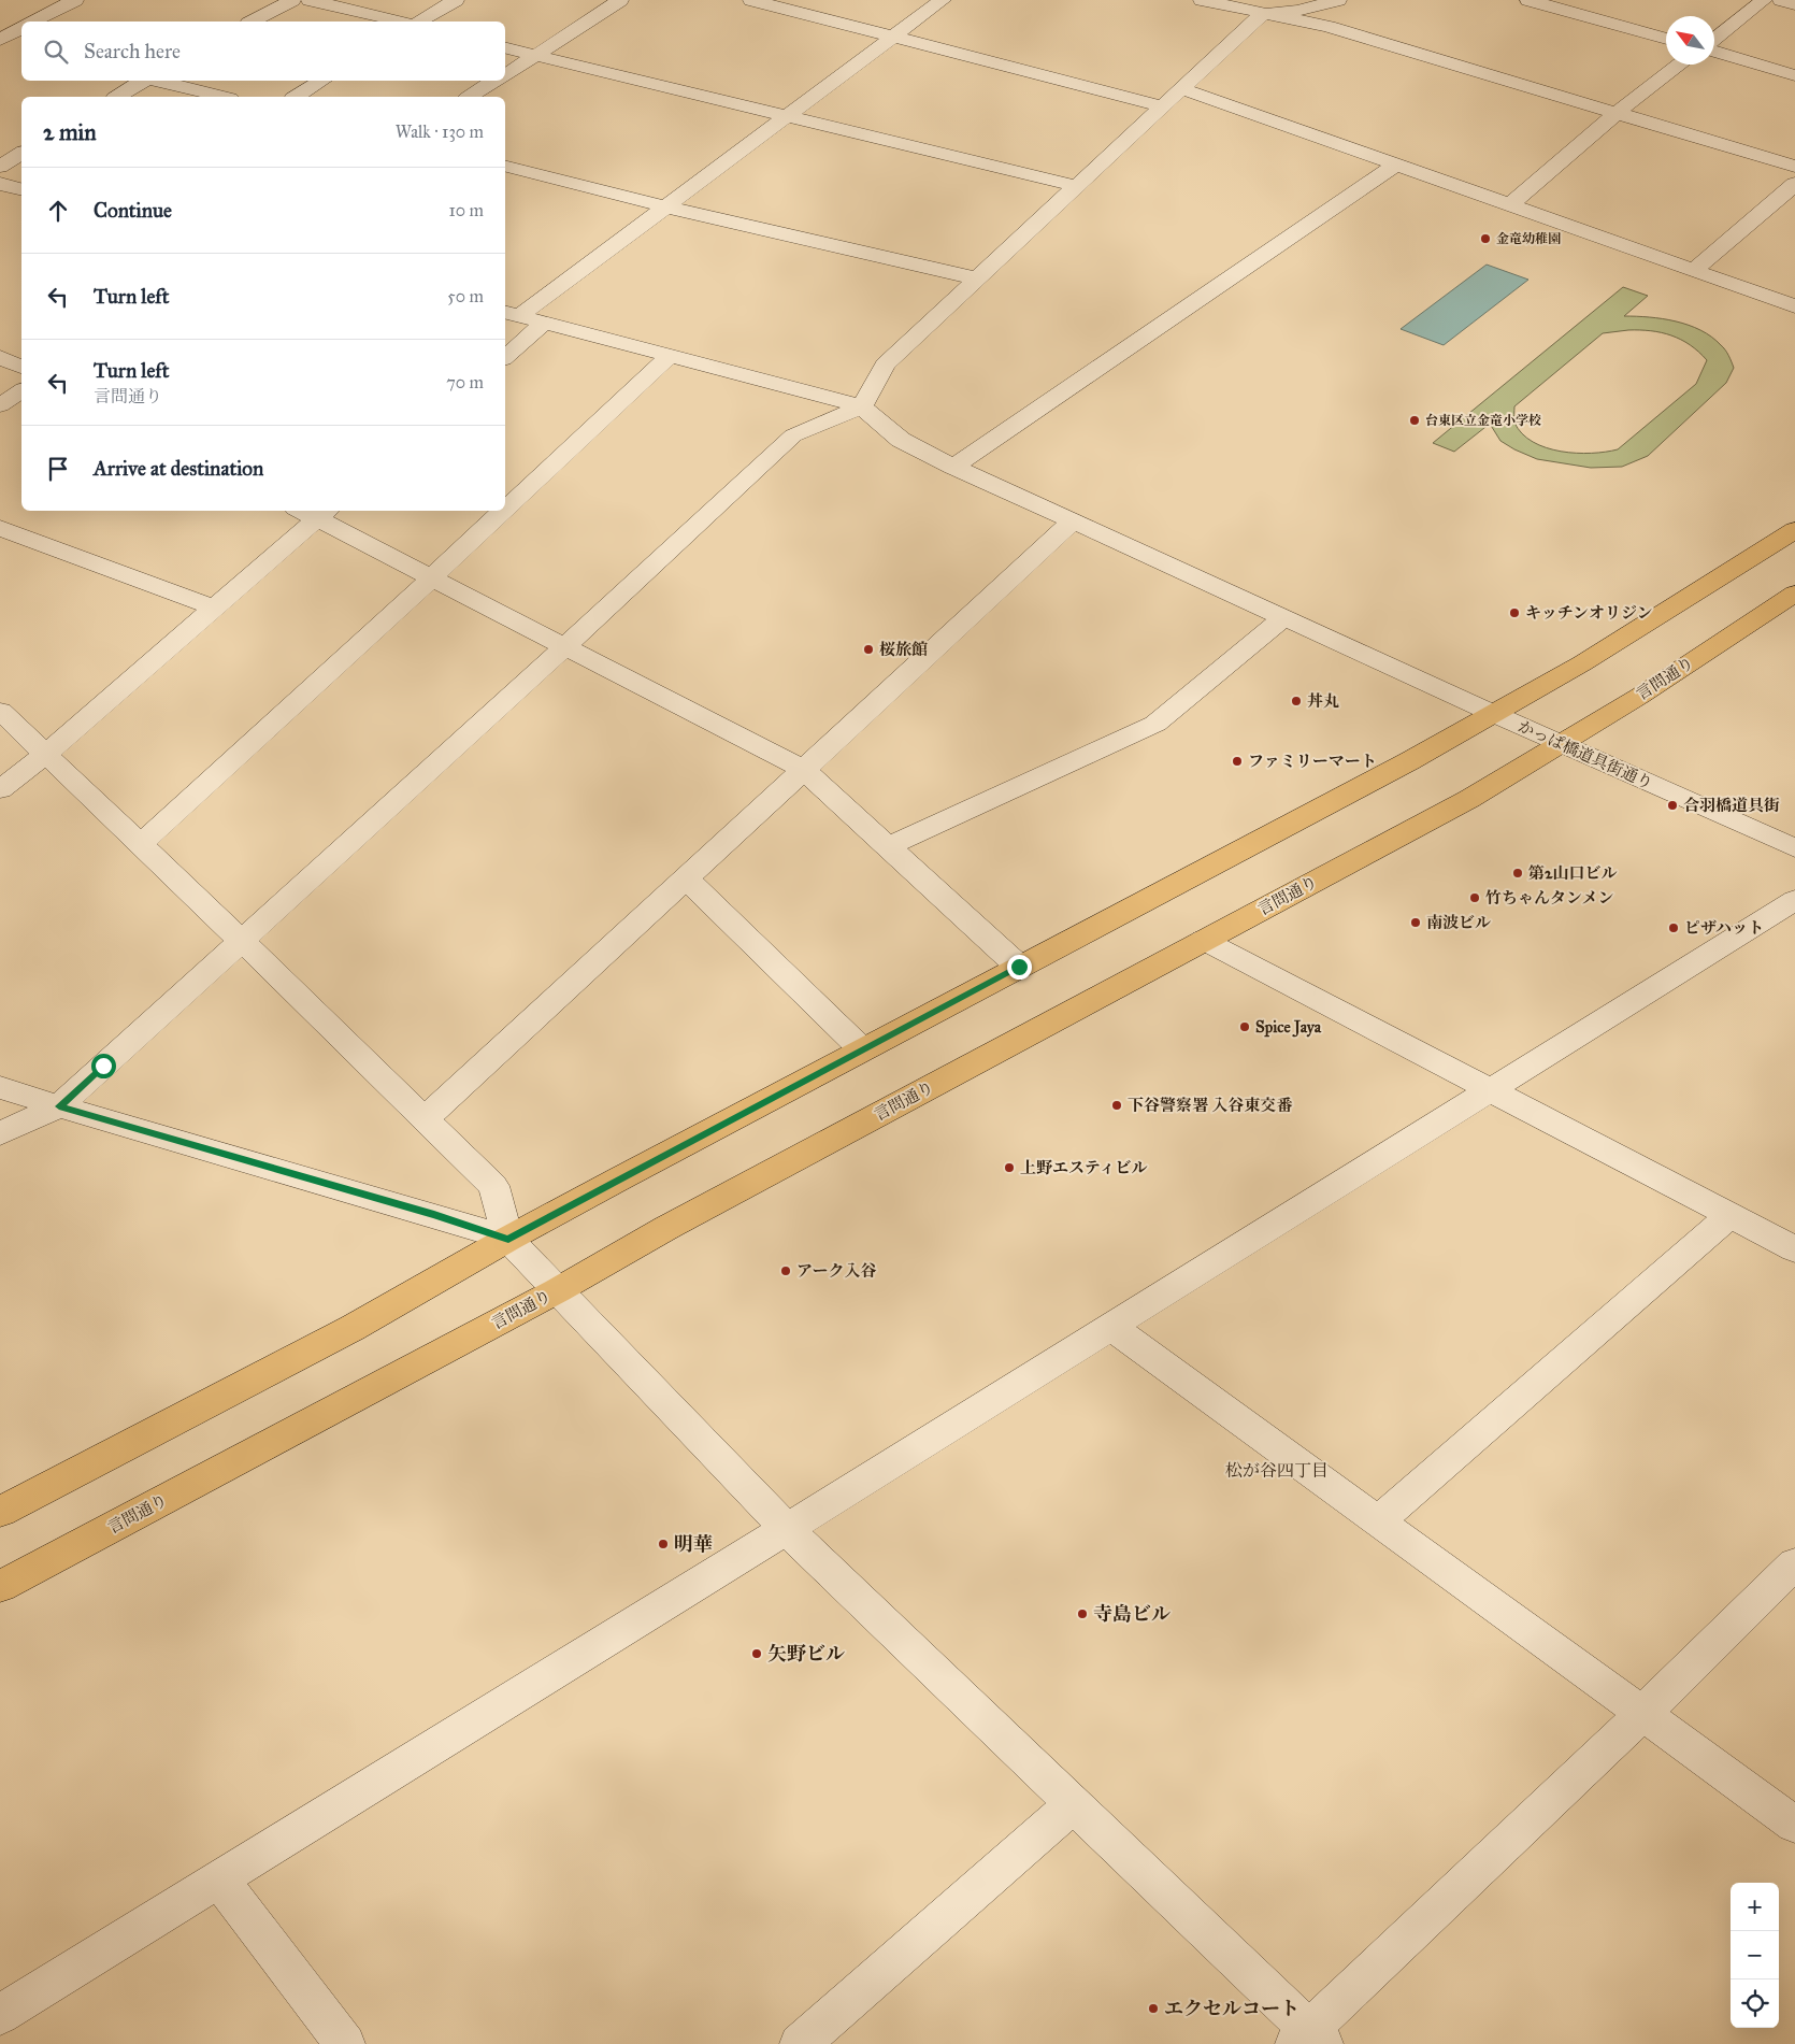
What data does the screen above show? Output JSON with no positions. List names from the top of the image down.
{
  "streets": {
    "main road": ["言問通り"],
    "street": ["かっぱ橋道具街通り"]
  },
  "crossings": [
    ["言問通り", "かっぱ橋道具街通り"]
  ],
  "districts": ["松が谷四丁目"],
  "places": [
    "金竜幼稚園",
    "台東区立金竜小学校",
    "キッチンオリジン",
    "桜旅館",
    "丼丸",
    "ファミリーマート",
    "合羽橋道具街",
    "第2山口ビル",
    "竹ちゃんタンメン",
    "南波ビル",
    "ピザハット",
    "Spice Jaya",
    "下谷警察署 入谷東交番",
    "上野エスティビル",
    "アーク入谷",
    "明華",
    "寺島ビル",
    "矢野ビル",
    "エクセルコート"
  ],
  "north": "top left",
  "page": {
    "search": "Search here",
    "heading": ["2 min", "Walk · 130 m"],
    "list": [
      ["Continue", "10 m"],
      ["Turn left", "50 m"],
      ["Turn left", "言問通り", "70 m"],
      "Arrive at destination"
    ],
    "map_buttons": ["+", "−"]
  }
}
